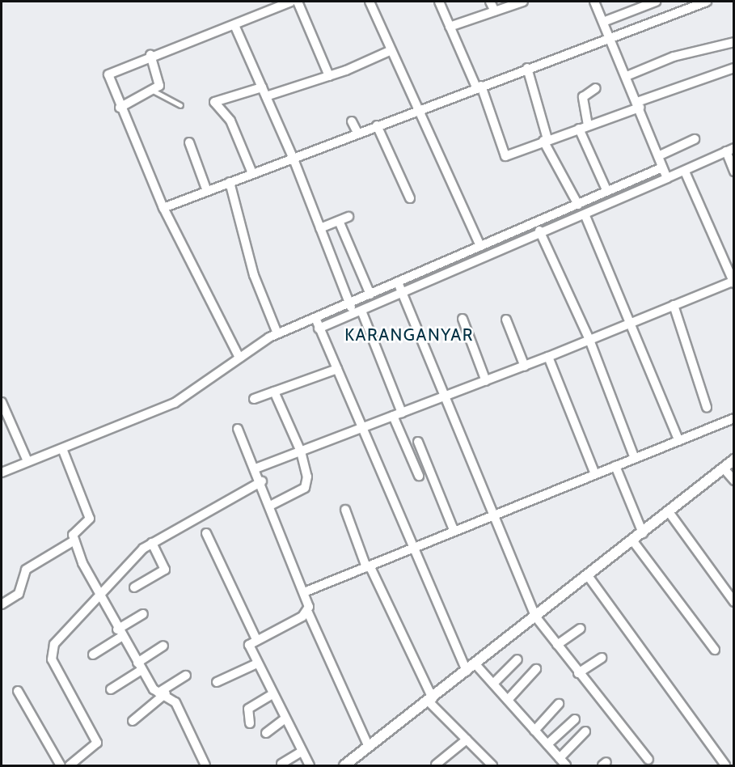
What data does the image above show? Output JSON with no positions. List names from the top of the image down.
{
  "districts": ["KARANGANYAR"]
}
